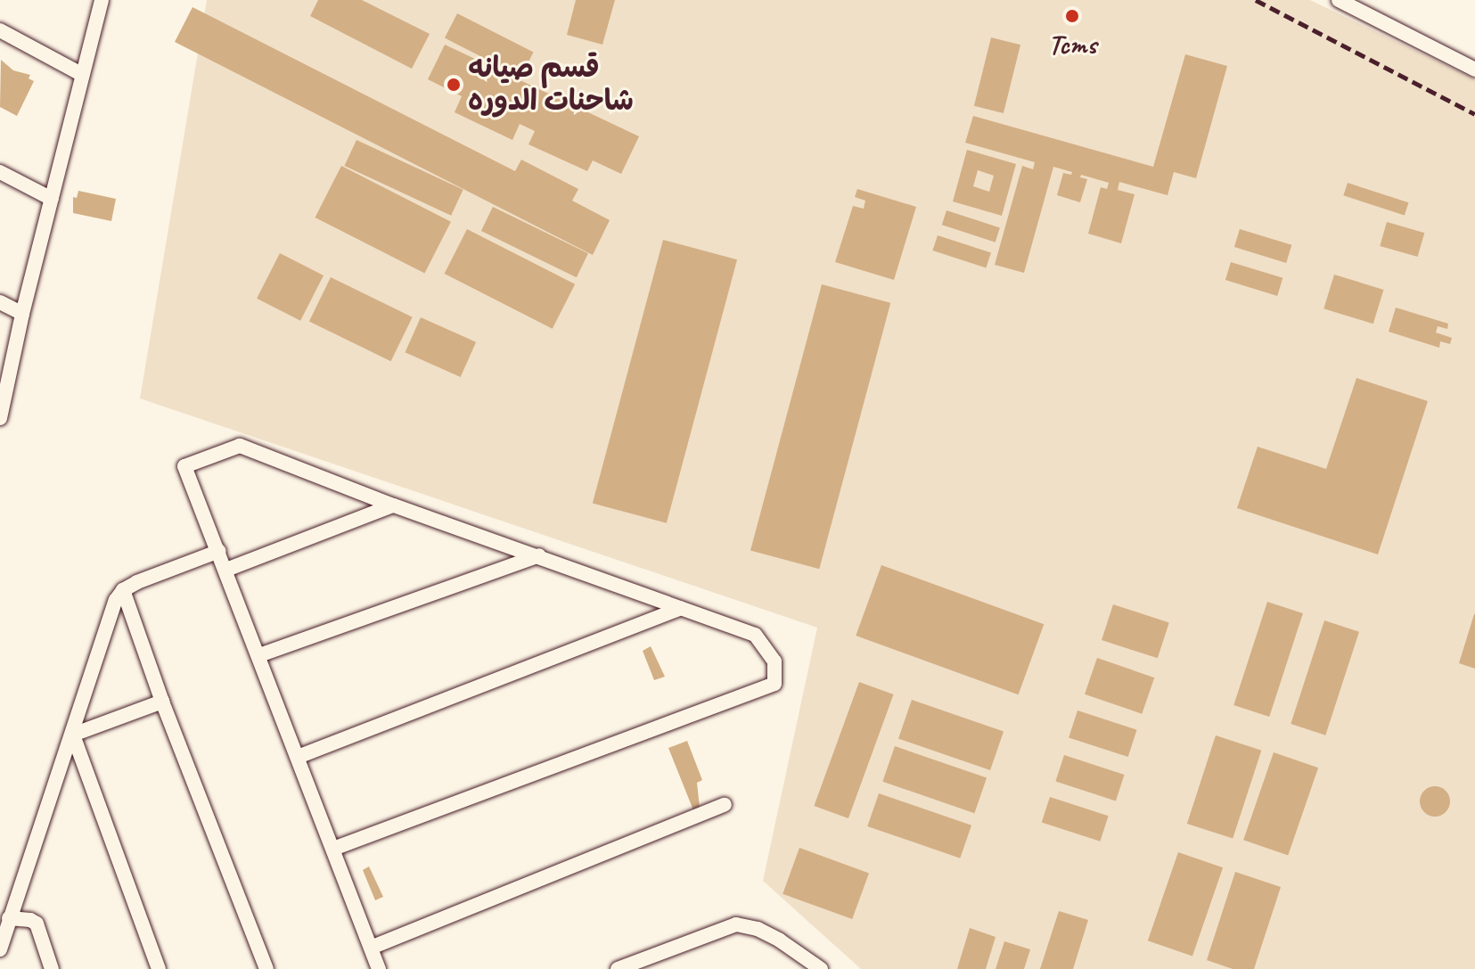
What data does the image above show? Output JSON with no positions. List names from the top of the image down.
{
  "places": ["Tcms", "قسم صيانه شاحنات الدوره"]
}
